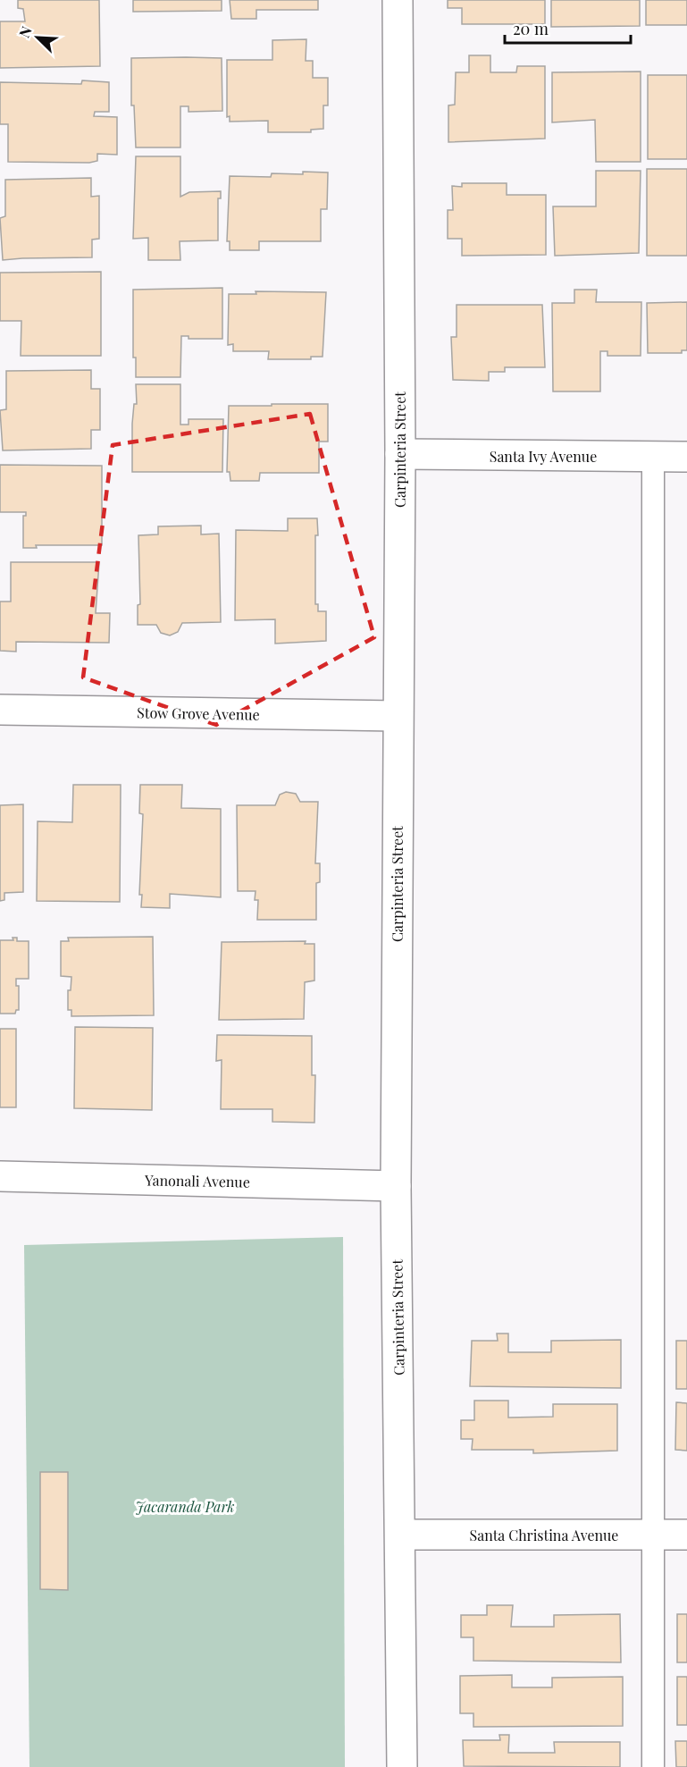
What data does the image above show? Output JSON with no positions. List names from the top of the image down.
{
  "streets": {
    "street": [
      "Carpinteria Street",
      "Santa Ivy Avenue",
      "Stow Grove Avenue",
      "Yanonali Avenue",
      "Santa Christina Avenue"
    ]
  },
  "crossings": [
    ["Carpinteria Street", "Santa Ivy Avenue"],
    ["Carpinteria Street", "Stow Grove Avenue"],
    ["Carpinteria Street", "Yanonali Avenue"],
    ["Carpinteria Street", "Santa Christina Avenue"]
  ],
  "parks": ["Jacaranda Park"],
  "scale_bar": "20 m",
  "north": "top left"
}
